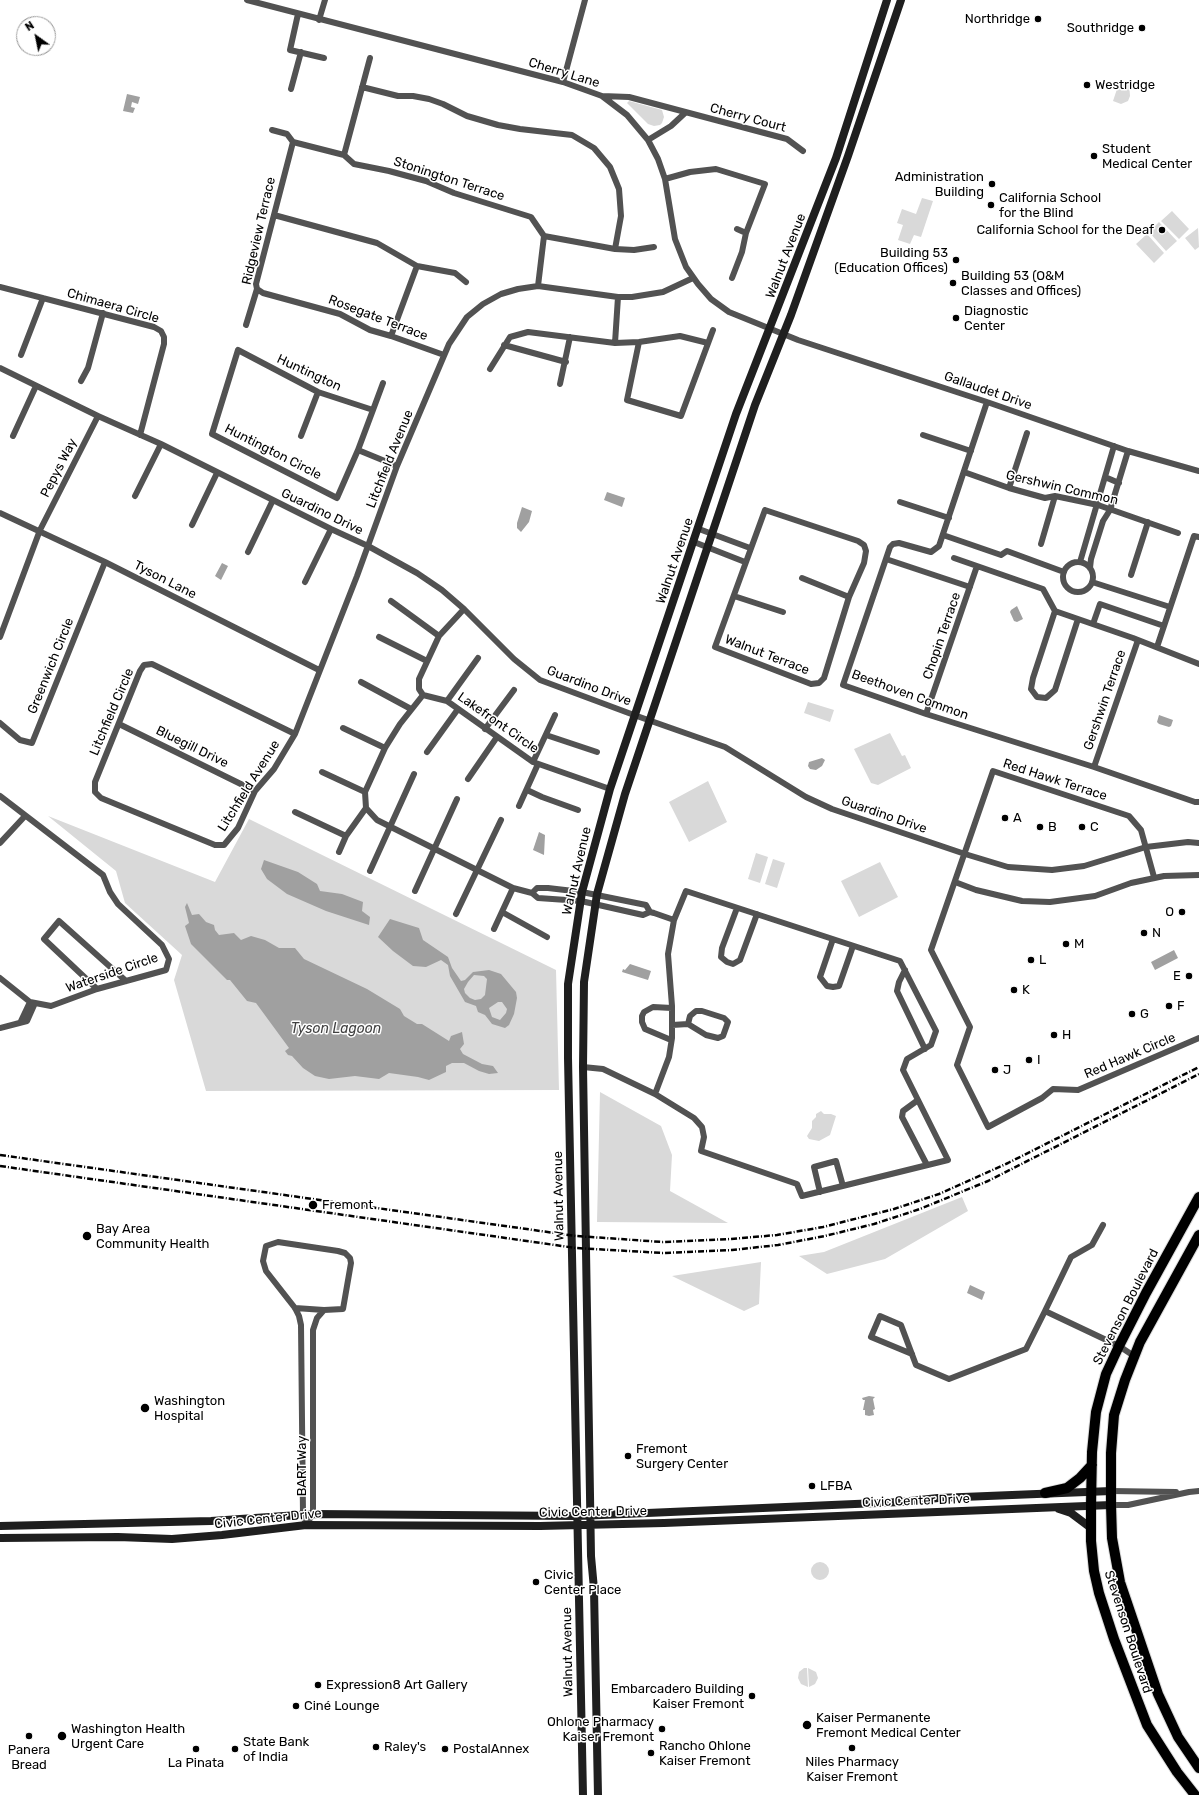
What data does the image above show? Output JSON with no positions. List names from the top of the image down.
{
  "streets": {
    "main road": ["Walnut Avenue", "Stevenson Boulevard", "Civic Center Drive"],
    "street": [
      "Cherry Lane",
      "Cherry Court",
      "Stonington Terrace",
      "Ridgeview Terrace",
      "Chimaera Circle",
      "Rosegate Terrace",
      "Huntington",
      "Gallaudet Drive",
      "Huntington Circle",
      "Litchfield Avenue",
      "Pepys Way",
      "Gershwin Common",
      "Guardino Drive",
      "Tyson Lane",
      "Chopin Terrace",
      "Walnut Terrace",
      "Greenwich Circle",
      "Beethoven Common",
      "Gershwin Terrace",
      "Litchfield Circle",
      "Lakefront Circle",
      "Bluegill Drive",
      "Red Hawk Terrace",
      "Waterside Circle",
      "Red Hawk Circle",
      "BART Way"
    ]
  },
  "crossings": [
    ["Cherry Lane", "Cherry Court"],
    ["Cherry Lane", "Walnut Avenue"],
    ["Cherry Lane", "Gallaudet Drive"],
    ["Cherry Lane", "Litchfield Avenue"],
    ["Stonington Terrace", "Ridgeview Terrace"],
    ["Ridgeview Terrace", "Rosegate Terrace"],
    ["Walnut Avenue", "Gallaudet Drive"],
    ["Walnut Avenue", "Guardino Drive"],
    ["Walnut Avenue", "Lakefront Circle"],
    ["Walnut Avenue", "Civic Center Drive"],
    ["Chimaera Circle", "Guardino Drive"],
    ["Rosegate Terrace", "Litchfield Avenue"],
    ["Huntington", "Huntington Circle"],
    ["Litchfield Avenue", "Guardino Drive"],
    ["Litchfield Avenue", "Tyson Lane"],
    ["Litchfield Avenue", "Litchfield Circle"],
    ["Litchfield Avenue", "Bluegill Drive"],
    ["Pepys Way", "Guardino Drive"],
    ["Pepys Way", "Tyson Lane"],
    ["Guardino Drive", "Red Hawk Terrace"],
    ["Guardino Drive", "Red Hawk Circle"],
    ["Tyson Lane", "Greenwich Circle"],
    ["Chopin Terrace", "Beethoven Common"],
    ["Beethoven Common", "Gershwin Terrace"],
    ["Litchfield Circle", "Bluegill Drive"],
    ["Red Hawk Terrace", "Red Hawk Circle"],
    ["Stevenson Boulevard", "Civic Center Drive"],
    ["BART Way", "Civic Center Drive"]
  ],
  "water": ["Tyson Lagoon"],
  "places": [
    "Northridge",
    "Southridge",
    "Westridge",
    "Student Medical Center",
    "Administration Building",
    "California School for the Blind",
    "California School for the Deaf",
    "Building 53 (Education Offices)",
    "Building 53 (O&M Classes and Offices)",
    "Diagnostic Center",
    "A",
    "B",
    "C",
    "O",
    "N",
    "M",
    "L",
    "E",
    "K",
    "F",
    "G",
    "H",
    "I",
    "J",
    "Fremont",
    "Bay Area Community Health",
    "Washington Hospital",
    "Fremont Surgery Center",
    "LFBA",
    "Civic Center Place",
    "Expression8 Art Gallery",
    "Embarcadero Building Kaiser Fremont",
    "Ciné Lounge",
    "Kaiser Permanente Fremont Medical Center",
    "Ohlone Pharmacy Kaiser Fremont",
    "Panera Bread",
    "Washington Health Urgent Care",
    "Raley's",
    "Niles Pharmacy Kaiser Fremont",
    "La Pinata",
    "State Bank of India",
    "PostalAnnex",
    "Rancho Ohlone Kaiser Fremont"
  ],
  "north": "top left"
}
